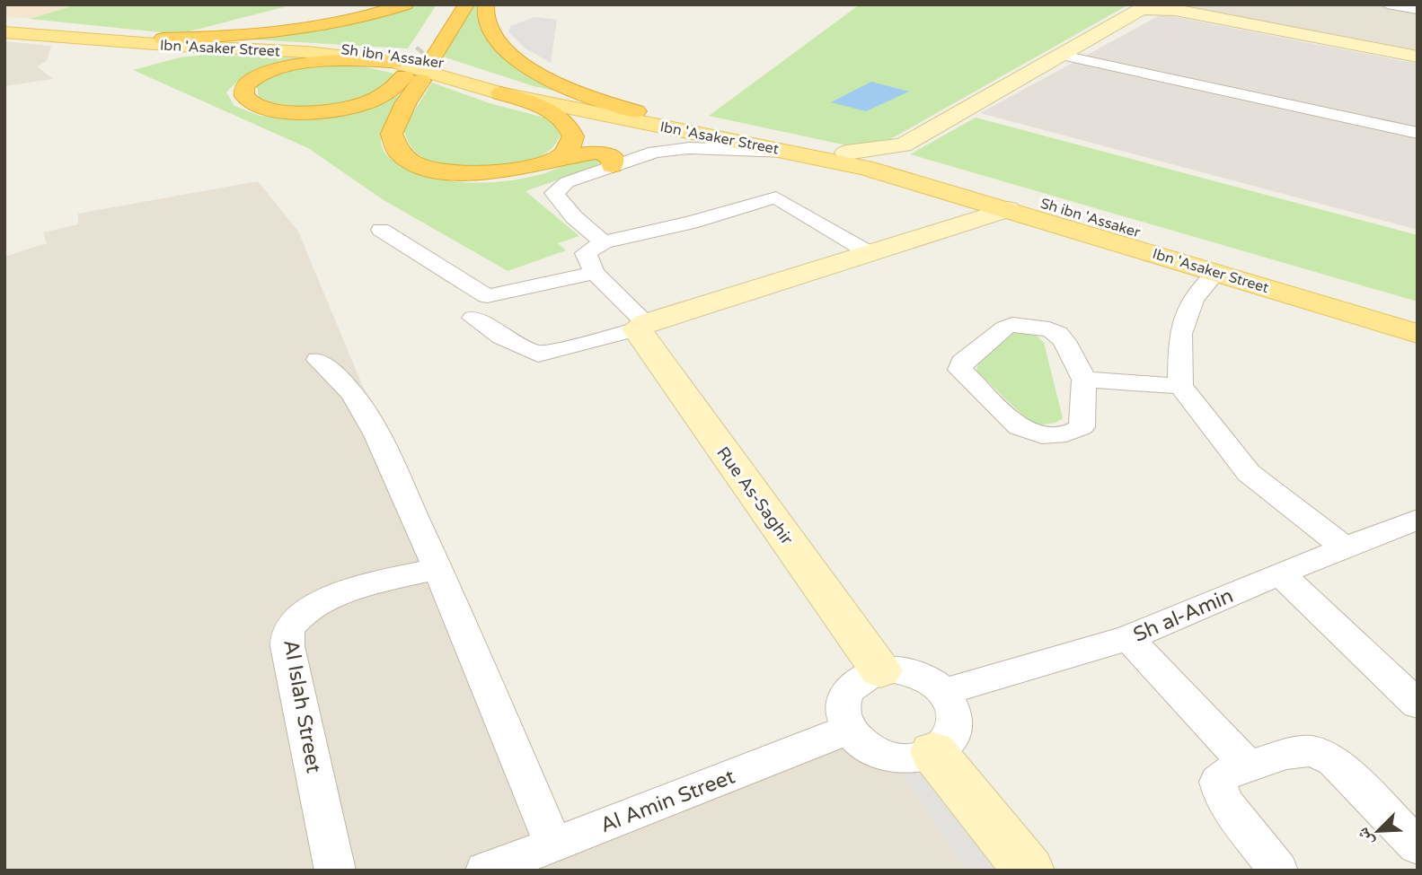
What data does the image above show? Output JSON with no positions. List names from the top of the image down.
{
  "streets": {
    "main road": ["Ibn 'Asaker Street", "Sh ibn 'Assaker", "Rue As-Saghir"],
    "street": ["Sh al-Amin", "Al Islah Street", "Al Amin Street"]
  },
  "crossings": [
    ["Rue As-Saghir", "Sh al-Amin"],
    ["Rue As-Saghir", "Al Amin Street"],
    ["Sh al-Amin", "Al Amin Street"]
  ],
  "north": "bottom left"
}
